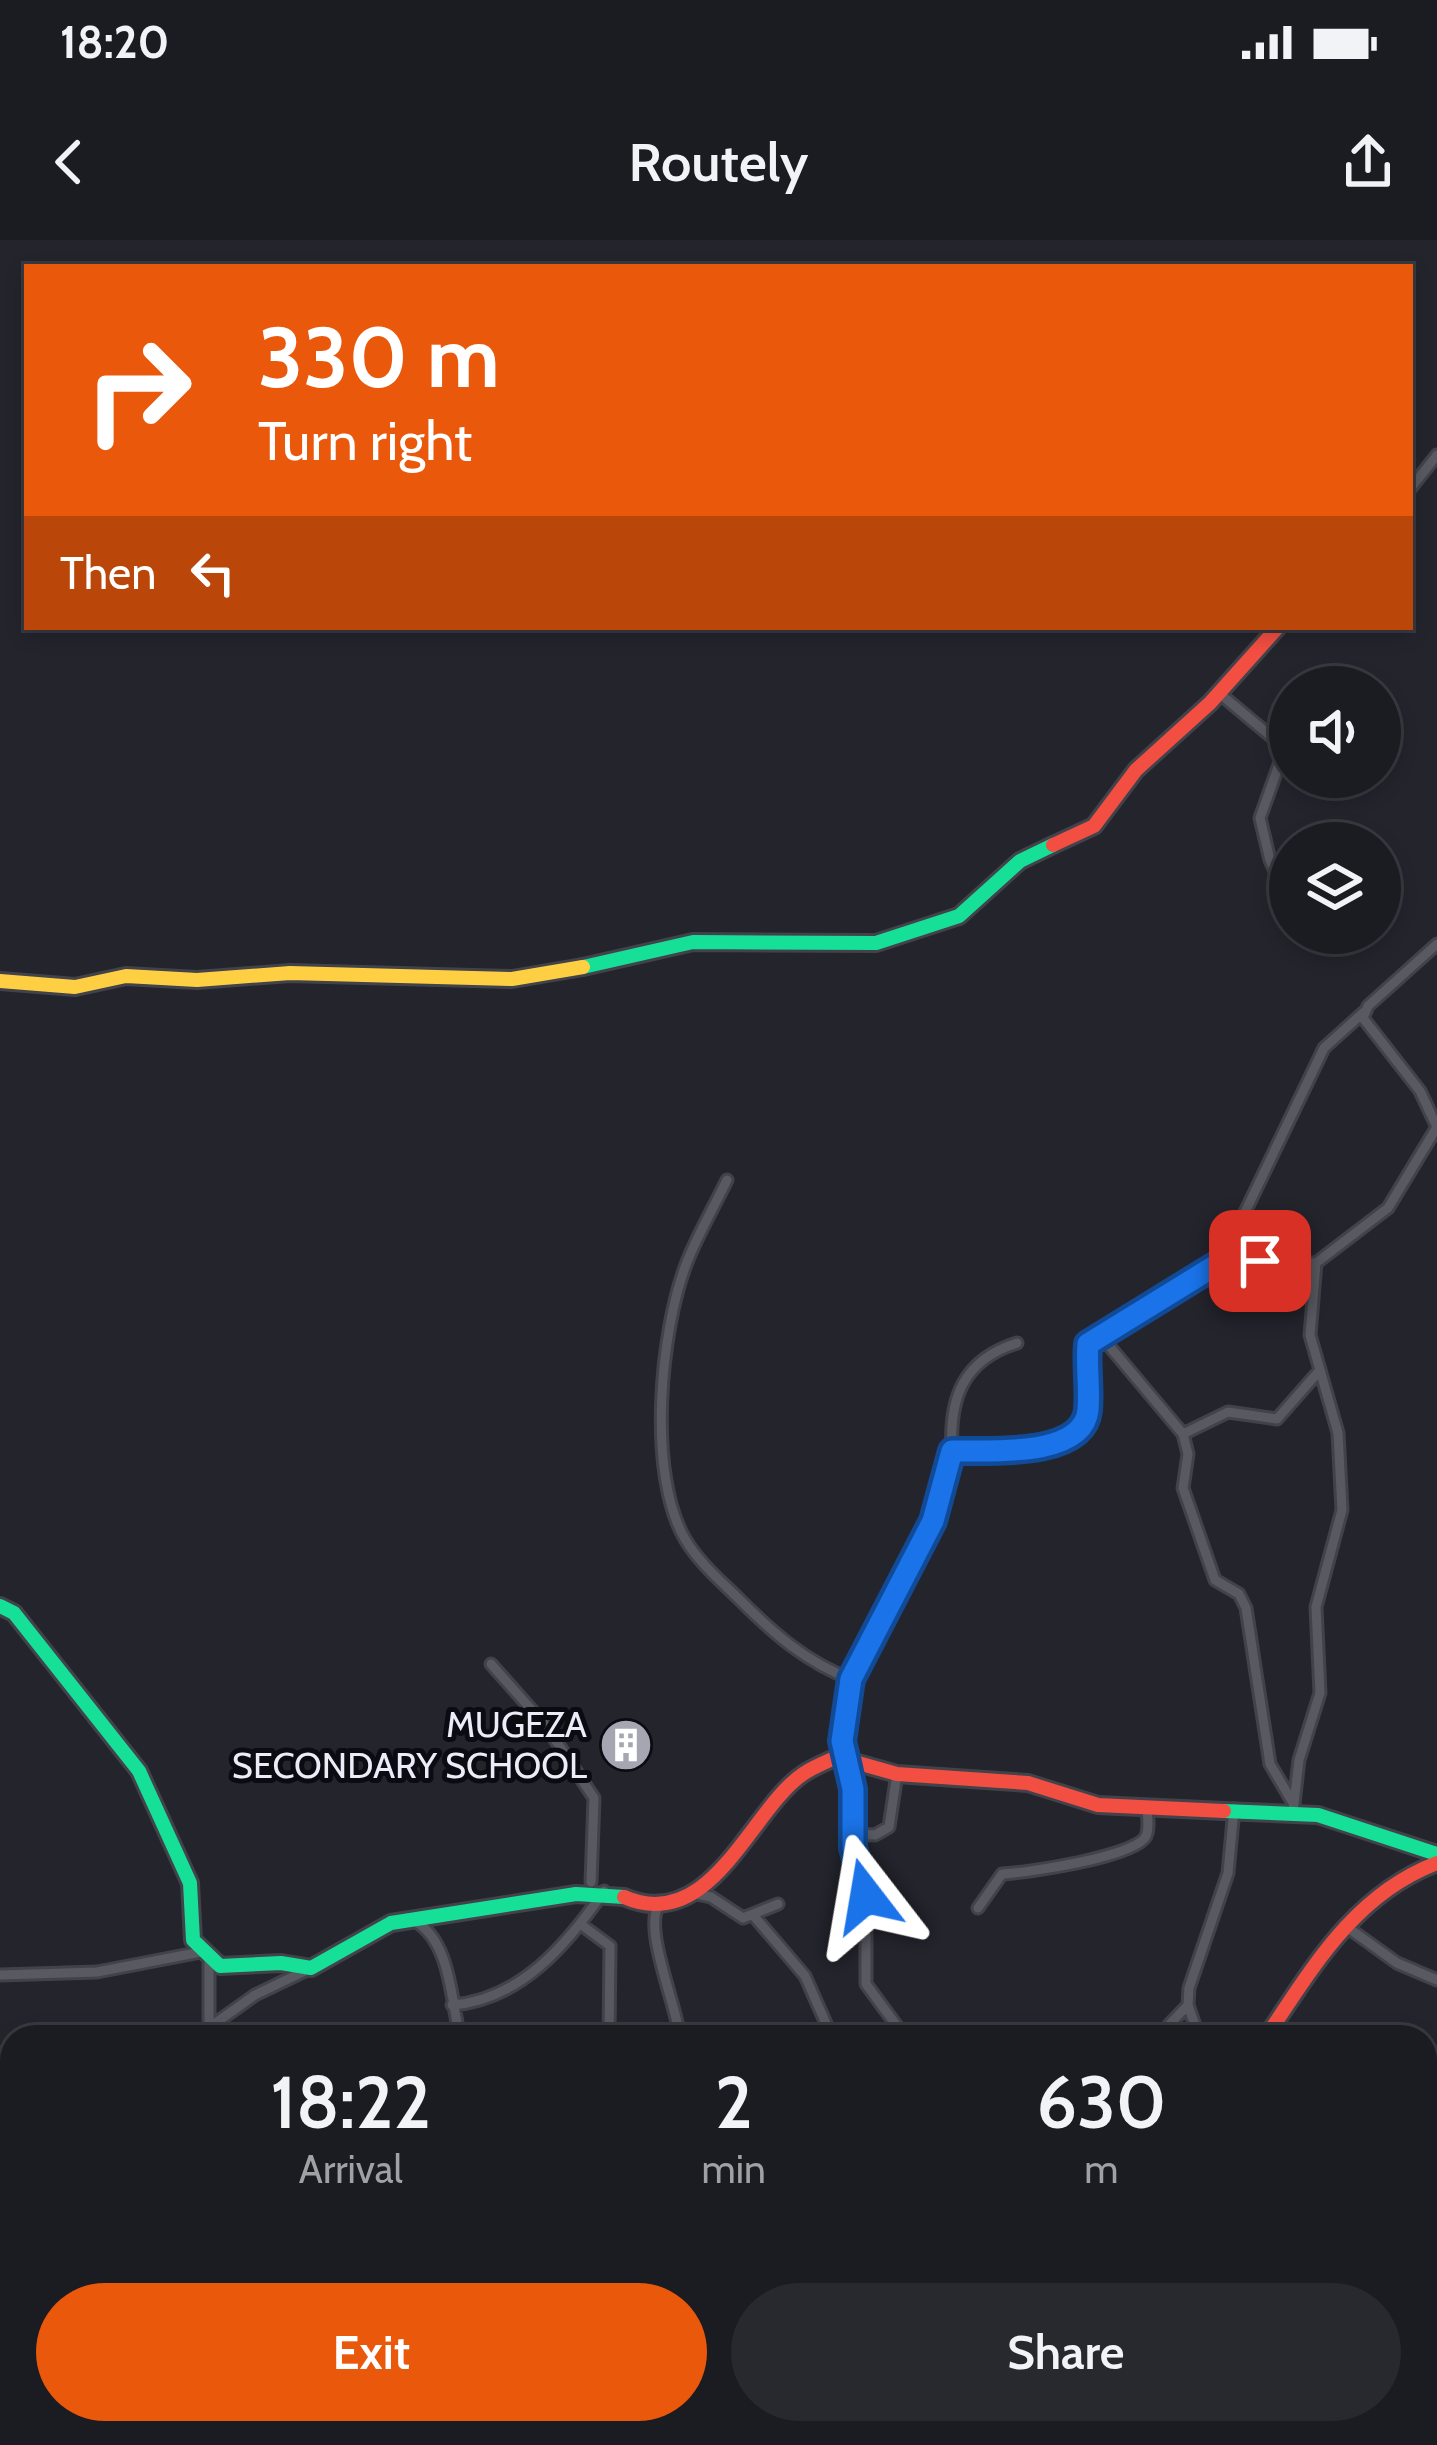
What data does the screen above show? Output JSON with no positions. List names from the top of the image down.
{
  "places": {
    "building": ["MUGEZA SECONDARY SCHOOL"]
  },
  "page": {
    "status": "18:20",
    "header": "Routely",
    "turn": ["330 m", "Turn right"],
    "then": "Then",
    "eta": [
      "18:22",
      "Arrival",
      "2",
      "min",
      "630",
      "m"
    ],
    "buttons": ["Exit", "Share"]
  }
}
